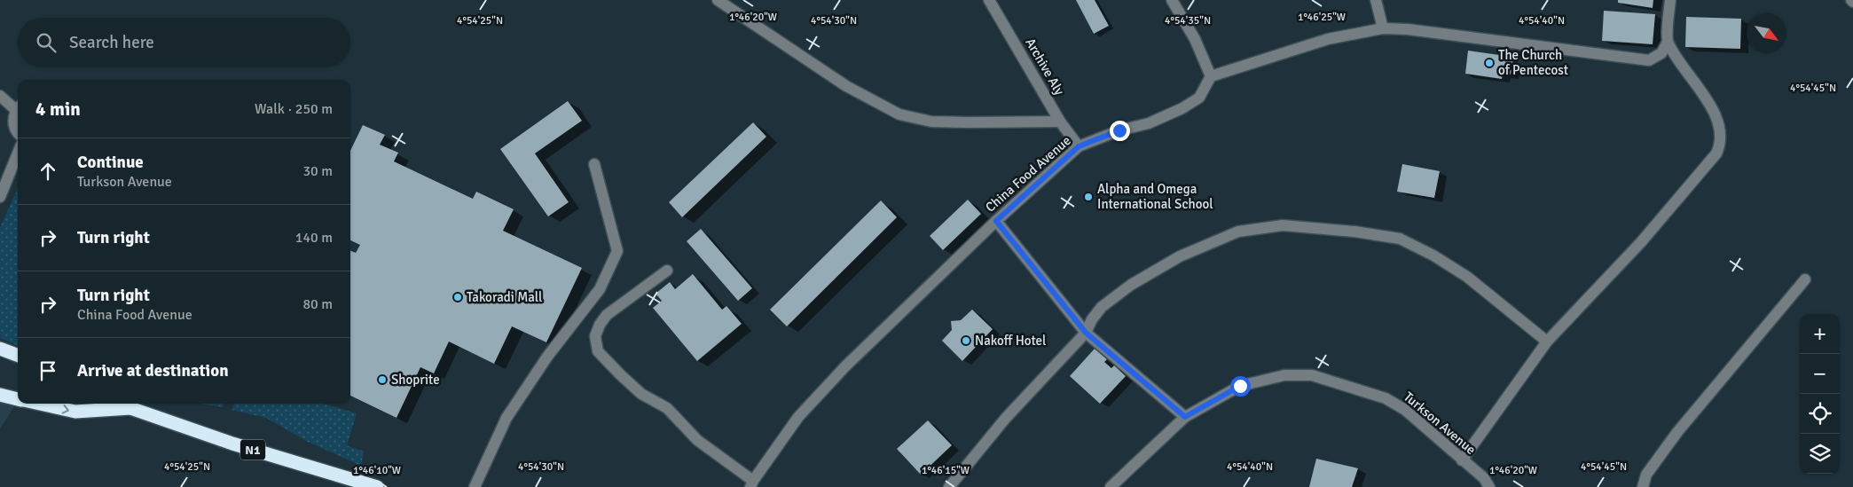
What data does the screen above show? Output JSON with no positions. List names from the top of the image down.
{
  "streets": {
    "highway": ["N1"],
    "street": ["Archive Aly", "China Food Avenue", "Turkson Avenue"]
  },
  "crossings": [
    ["Archive Aly", "China Food Avenue"]
  ],
  "places": [
    "The Church of Pentecost",
    "Alpha and Omega International School",
    "Takoradi Mall",
    "Nakoff Hotel",
    "Shoprite"
  ],
  "north": "bottom right",
  "page": {
    "search": "Search here",
    "heading": ["4 min", "Walk · 250 m"],
    "list": [
      ["Continue", "Turkson Avenue", "30 m"],
      ["Turn right", "140 m"],
      ["Turn right", "China Food Avenue", "80 m"],
      "Arrive at destination"
    ],
    "map_buttons": ["+", "−"]
  },
  "coordinates": [
    "1°46'25\"W",
    "1°46'20\"W",
    "4°54'25\"N",
    "4°54'30\"N",
    "4°54'35\"N",
    "4°54'40\"N",
    "4°54'45\"N",
    "1°46'10\"W",
    "1°46'15\"W"
  ]
}
